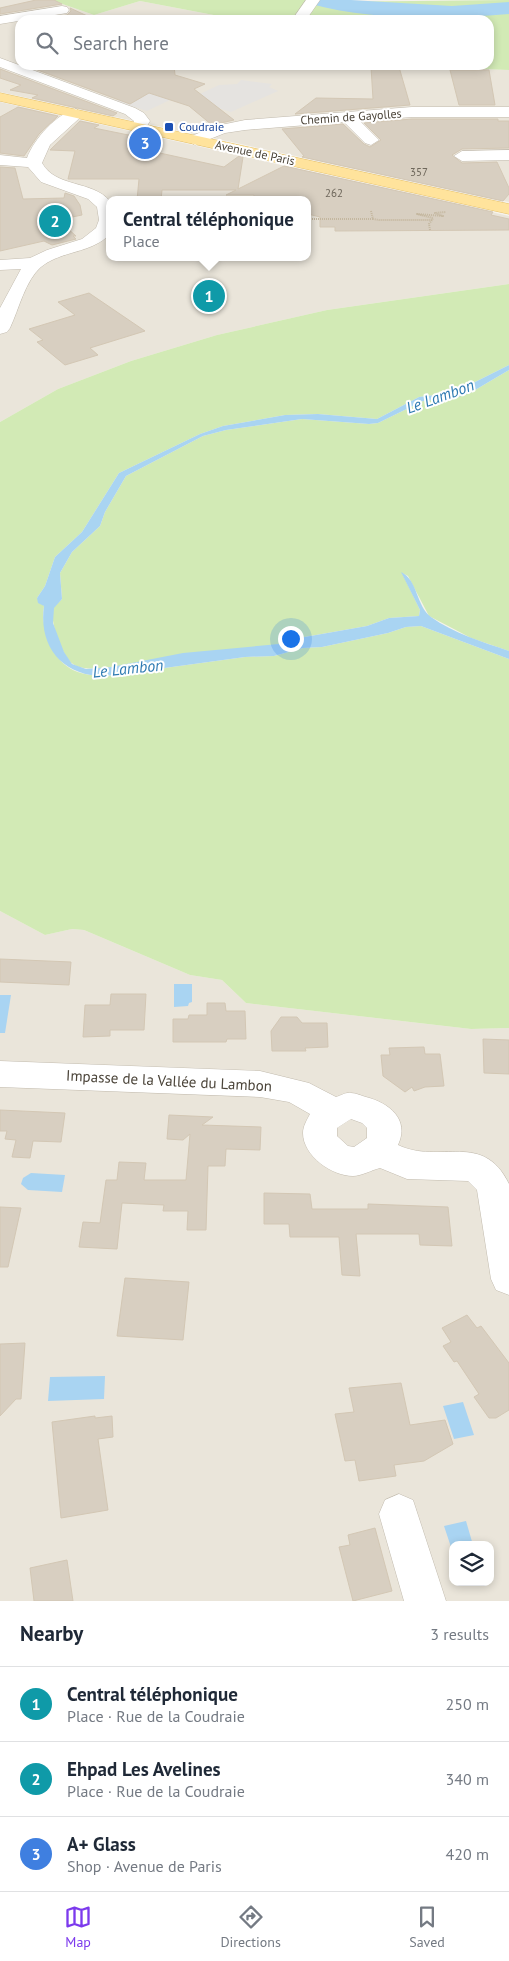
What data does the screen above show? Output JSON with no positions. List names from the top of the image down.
{
  "streets": {
    "main road": ["Avenue de Paris"],
    "street": ["Chemin de Gayolles", "Impasse de la Vallée du Lambon"]
  },
  "crossings": [
    ["Chemin de Gayolles", "Avenue de Paris"]
  ],
  "water": ["Le Lambon"],
  "places": {
    "transit": ["Coudraie"]
  },
  "house_numbers": ["357", "262"],
  "page": {
    "search": "Search here",
    "pins": ["3", "2", "1"],
    "popup": ["Central téléphonique", "Place"],
    "heading": ["Nearby", "3 results"],
    "list": [
      {
        "mark": "1",
        "name": "Central téléphonique",
        "note": "Place · Rue de la Coudraie",
        "value": "250 m"
      },
      {
        "mark": "2",
        "name": "Ehpad Les Avelines",
        "note": "Place · Rue de la Coudraie",
        "value": "340 m"
      },
      {
        "mark": "3",
        "name": "A+ Glass",
        "note": "Shop · Avenue de Paris",
        "value": "420 m"
      }
    ],
    "nav": ["Map", "Directions", "Saved"]
  }
}
